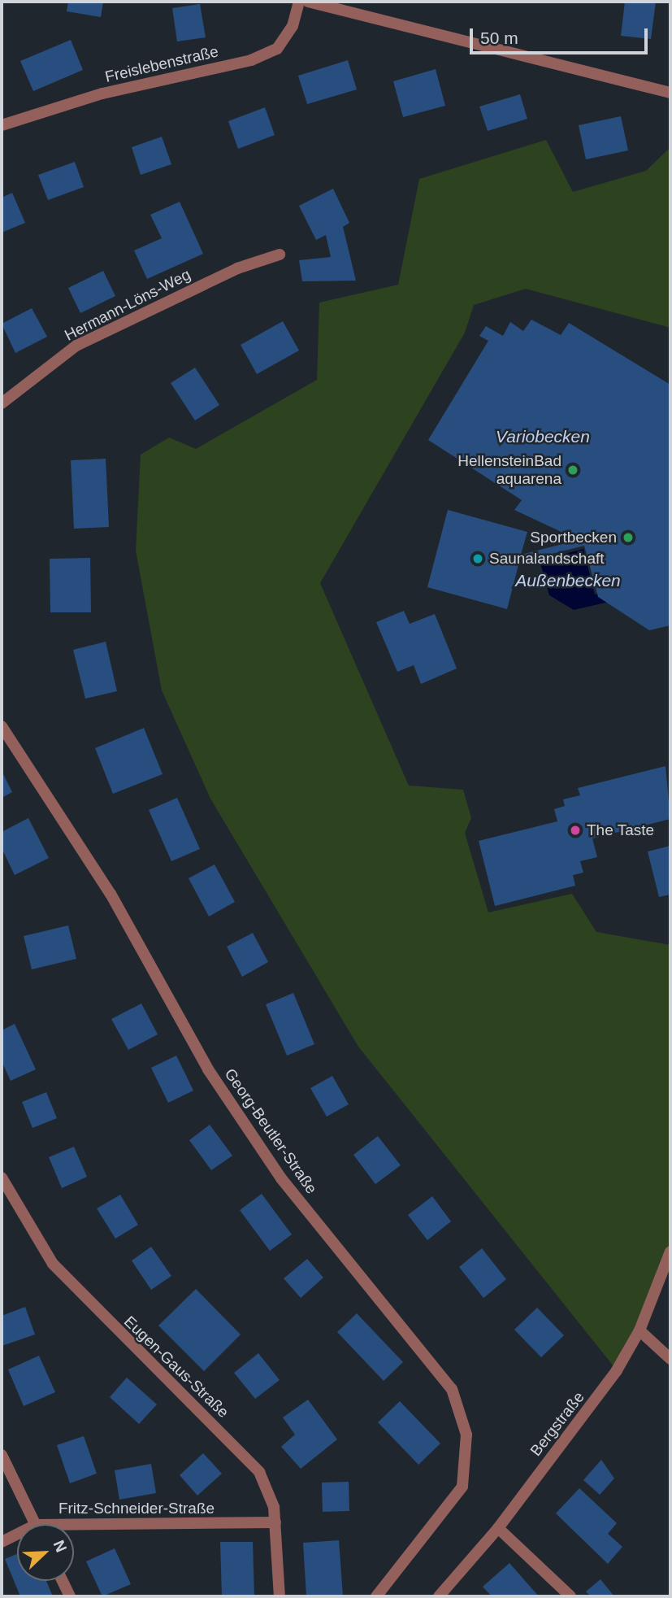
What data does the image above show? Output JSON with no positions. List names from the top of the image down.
{
  "streets": {
    "street": [
      "Freislebenstraße",
      "Hermann-Löns-Weg",
      "Georg-Beutler-Straße",
      "Eugen-Gaus-Straße",
      "Bergstraße",
      "Fritz-Schneider-Straße"
    ]
  },
  "crossings": [
    ["Eugen-Gaus-Straße", "Fritz-Schneider-Straße"]
  ],
  "water": ["Variobecken", "Außenbecken"],
  "places": [
    "HellensteinBad aquarena",
    "Sportbecken",
    "Saunalandschaft",
    "The Taste"
  ],
  "scale_bar": "50 m",
  "north": "top right"
}
